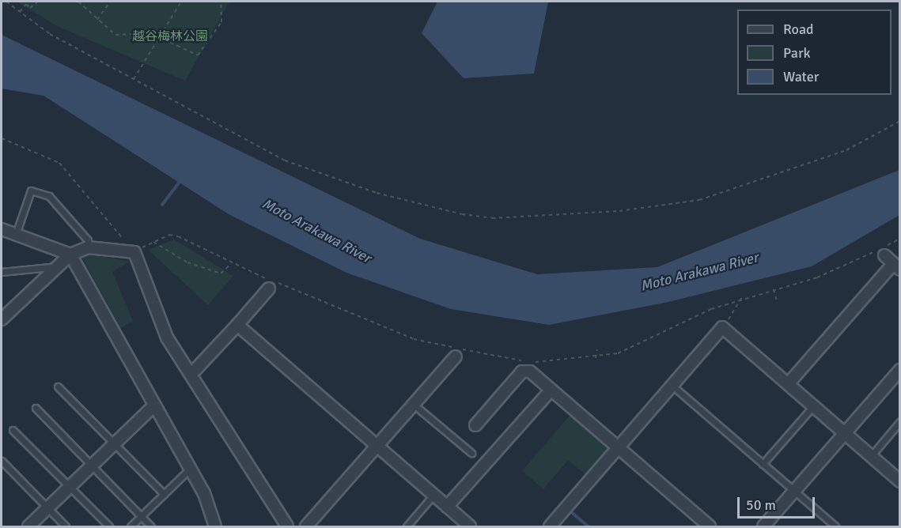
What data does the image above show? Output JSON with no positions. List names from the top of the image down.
{
  "water": ["Moto Arakawa River"],
  "parks": ["越谷梅林公園"],
  "legend": ["Road", "Park", "Water"],
  "scale_bar": "50 m"
}
